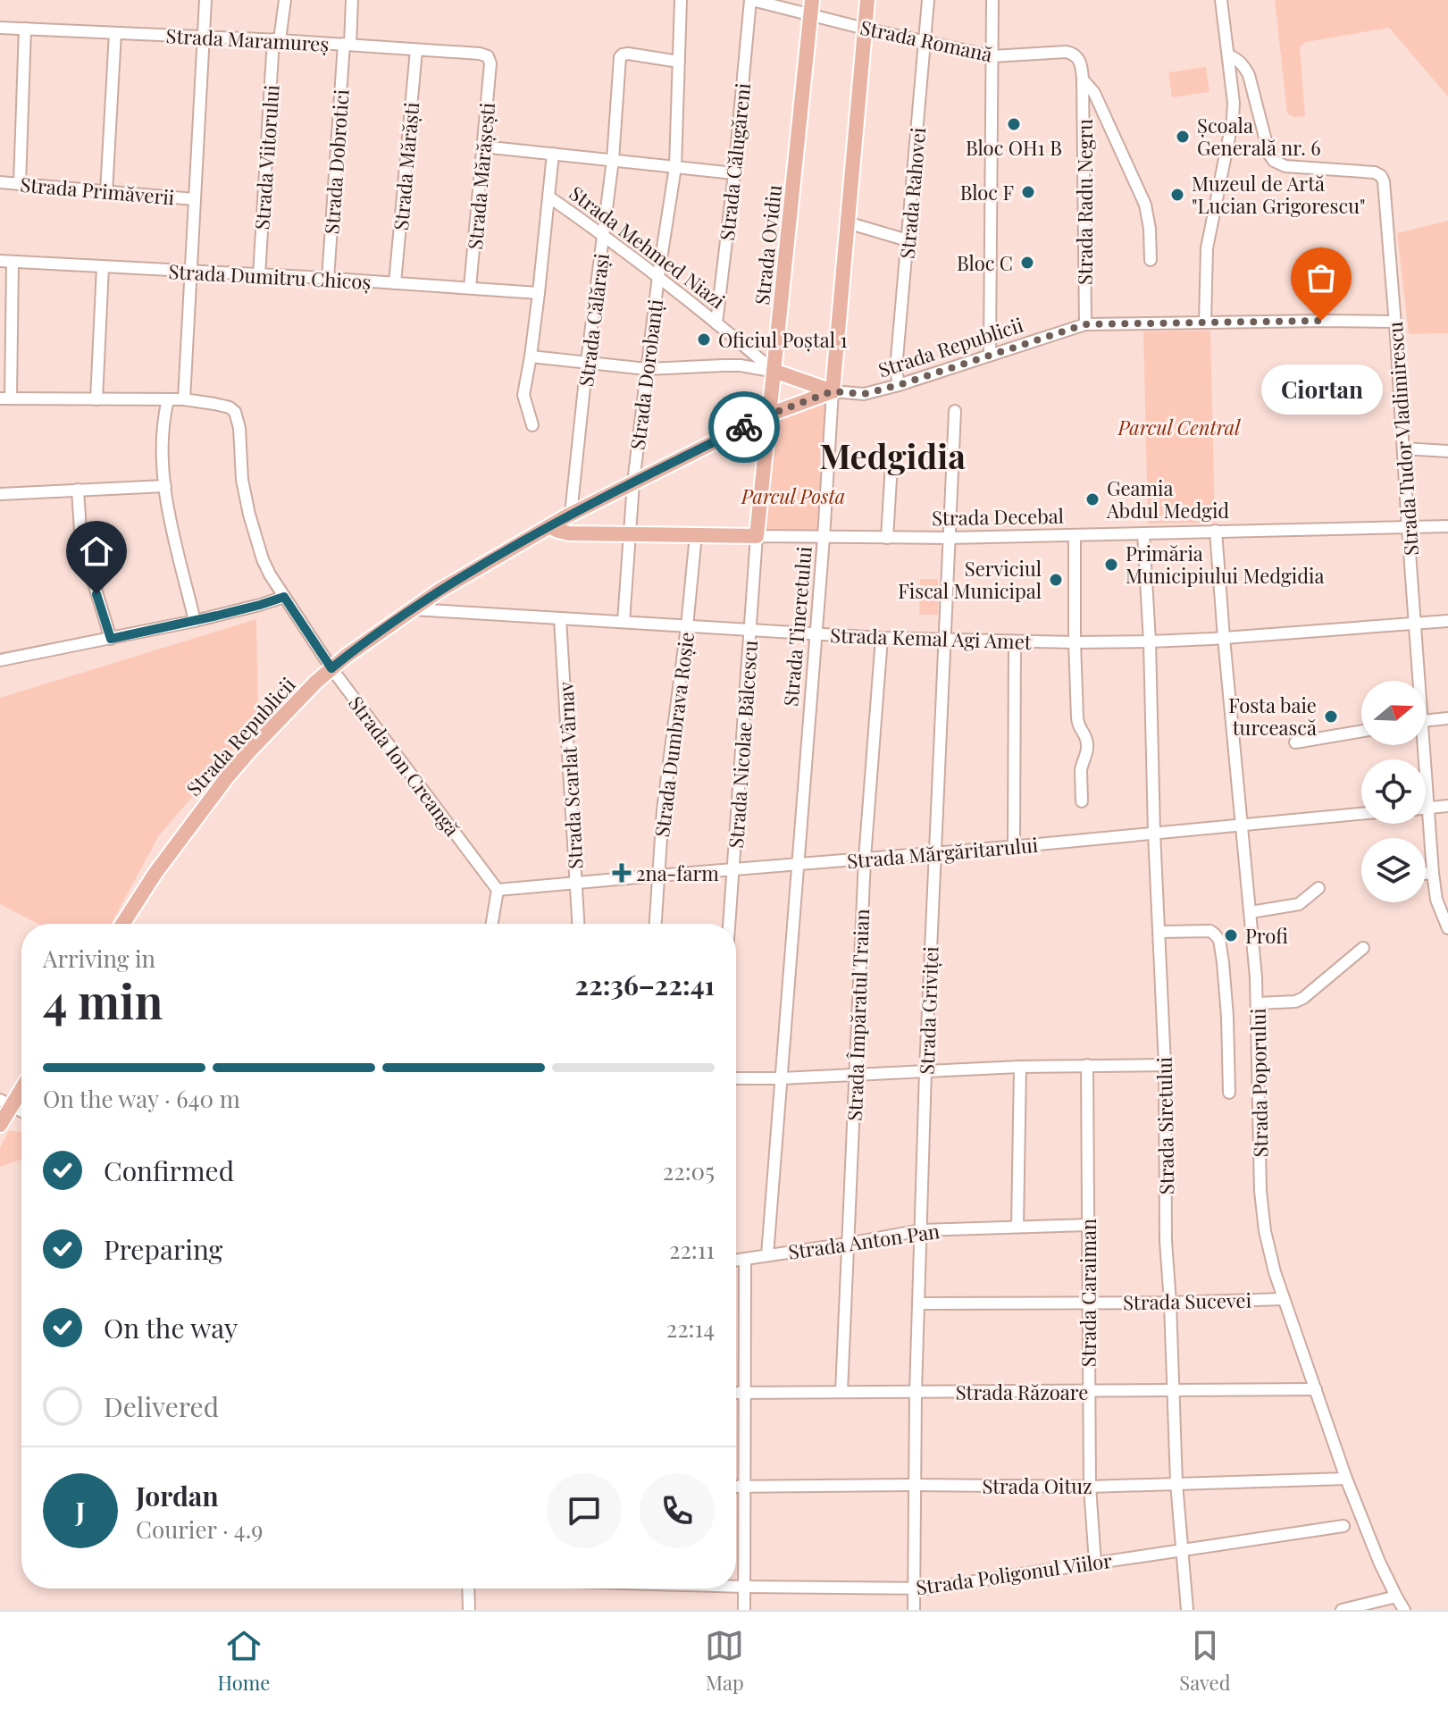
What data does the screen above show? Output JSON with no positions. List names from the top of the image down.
{
  "streets": {
    "main road": [
      "Strada Ovidiu",
      "Strada Mehmed Niazi",
      "Strada Republicii",
      "Strada Decebal",
      "Strada Tineretului"
    ],
    "street": [
      "Strada Maramureș",
      "Strada Romană",
      "Strada Viitorului",
      "Strada Dobrotici",
      "Strada Călugăreni",
      "Strada Mărăști",
      "Strada Mărășești",
      "Strada Primăverii",
      "Strada Rahovei",
      "Strada Radu Negru",
      "Strada Dumitru Chicoș",
      "Strada Călărași",
      "Strada Dorobanți",
      "Strada Tudor Vladimirescu",
      "Strada Kemal Agi Amet",
      "Strada Dumbrava Roșie",
      "Strada Nicolae Bălcescu",
      "Strada Ion Creangă",
      "Strada Scarlat Vârnav",
      "Strada Mărgăritarului",
      "Strada Griviței",
      "Strada Împăratul Traian",
      "Strada Poporului",
      "Strada Siretului",
      "Strada Anton Pan",
      "Strada Caraiman",
      "Strada Sucevei",
      "Strada Răzoare",
      "Strada Oituz",
      "Strada Poligonul Viilor"
    ]
  },
  "crossings": [
    ["Strada Maramureș", "Strada Viitorului"],
    ["Strada Maramureș", "Strada Dobrotici"],
    ["Strada Maramureș", "Strada Mărăști"],
    ["Strada Maramureș", "Strada Mărășești"],
    ["Strada Romană", "Strada Călugăreni"],
    ["Strada Romană", "Strada Rahovei"],
    ["Strada Romană", "Strada Radu Negru"],
    ["Strada Romană", "Strada Ovidiu"],
    ["Strada Romană", "Strada Tineretului"],
    ["Strada Viitorului", "Strada Dumitru Chicoș"],
    ["Strada Dobrotici", "Strada Dumitru Chicoș"],
    ["Strada Călugăreni", "Strada Mehmed Niazi"],
    ["Strada Mărăști", "Strada Dumitru Chicoș"],
    ["Strada Mărășești", "Strada Dumitru Chicoș"],
    ["Strada Rahovei", "Strada Republicii"],
    ["Strada Radu Negru", "Strada Republicii"],
    ["Strada Ovidiu", "Strada Mehmed Niazi"],
    ["Strada Ovidiu", "Strada Republicii"],
    ["Strada Ovidiu", "Strada Decebal"],
    ["Strada Ovidiu", "Strada Nicolae Bălcescu"],
    ["Strada Mehmed Niazi", "Strada Călărași"],
    ["Strada Mehmed Niazi", "Strada Republicii"],
    ["Strada Mehmed Niazi", "Strada Dorobanți"],
    ["Strada Mehmed Niazi", "Strada Tineretului"],
    ["Strada Călărași", "Strada Republicii"],
    ["Strada Călărași", "Strada Dorobanți"],
    ["Strada Republicii", "Strada Dorobanți"],
    ["Strada Republicii", "Strada Tudor Vladimirescu"],
    ["Strada Republicii", "Strada Decebal"],
    ["Strada Republicii", "Strada Tineretului"],
    ["Strada Republicii", "Strada Kemal Agi Amet"],
    ["Strada Republicii", "Strada Ion Creangă"],
    ["Strada Dorobanți", "Strada Decebal"],
    ["Strada Dorobanți", "Strada Kemal Agi Amet"],
    ["Strada Tudor Vladimirescu", "Strada Decebal"],
    ["Strada Tudor Vladimirescu", "Strada Kemal Agi Amet"],
    ["Strada Decebal", "Strada Tineretului"],
    ["Strada Decebal", "Strada Dumbrava Roșie"],
    ["Strada Decebal", "Strada Nicolae Bălcescu"],
    ["Strada Decebal", "Strada Griviței"],
    ["Strada Decebal", "Strada Poporului"],
    ["Strada Decebal", "Strada Siretului"],
    ["Strada Tineretului", "Strada Kemal Agi Amet"],
    ["Strada Tineretului", "Strada Mărgăritarului"],
    ["Strada Tineretului", "Strada Anton Pan"],
    ["Strada Kemal Agi Amet", "Strada Dumbrava Roșie"],
    ["Strada Kemal Agi Amet", "Strada Nicolae Bălcescu"],
    ["Strada Kemal Agi Amet", "Strada Scarlat Vârnav"],
    ["Strada Kemal Agi Amet", "Strada Griviței"],
    ["Strada Kemal Agi Amet", "Strada Împăratul Traian"],
    ["Strada Kemal Agi Amet", "Strada Poporului"],
    ["Strada Kemal Agi Amet", "Strada Siretului"],
    ["Strada Dumbrava Roșie", "Strada Mărgăritarului"],
    ["Strada Nicolae Bălcescu", "Strada Mărgăritarului"],
    ["Strada Ion Creangă", "Strada Mărgăritarului"],
    ["Strada Scarlat Vârnav", "Strada Mărgăritarului"],
    ["Strada Mărgăritarului", "Strada Griviței"],
    ["Strada Mărgăritarului", "Strada Împăratul Traian"],
    ["Strada Mărgăritarului", "Strada Poporului"],
    ["Strada Mărgăritarului", "Strada Siretului"],
    ["Strada Griviței", "Strada Anton Pan"],
    ["Strada Griviței", "Strada Sucevei"],
    ["Strada Griviței", "Strada Răzoare"],
    ["Strada Griviței", "Strada Oituz"],
    ["Strada Griviței", "Strada Poligonul Viilor"],
    ["Strada Împăratul Traian", "Strada Anton Pan"],
    ["Strada Împăratul Traian", "Strada Răzoare"],
    ["Strada Poporului", "Strada Sucevei"],
    ["Strada Poporului", "Strada Răzoare"],
    ["Strada Poporului", "Strada Oituz"],
    ["Strada Siretului", "Strada Sucevei"],
    ["Strada Siretului", "Strada Răzoare"],
    ["Strada Siretului", "Strada Oituz"],
    ["Strada Siretului", "Strada Poligonul Viilor"],
    ["Strada Anton Pan", "Strada Caraiman"],
    ["Strada Caraiman", "Strada Sucevei"],
    ["Strada Caraiman", "Strada Răzoare"],
    ["Strada Caraiman", "Strada Oituz"],
    ["Strada Caraiman", "Strada Poligonul Viilor"]
  ],
  "districts": ["Medgidia"],
  "parks": ["Parcul Central", "Parcul Posta"],
  "places": {
    "other": [
      "Bloc OH1 B",
      "Școala Generală nr. 6",
      "Bloc F",
      "Muzeul de Artă \"Lucian Grigorescu\"",
      "Bloc C",
      "Ciortan",
      "Oficiul Poștal 1",
      "Geamia Abdul Medgid",
      "Primăria Municipiului Medgidia",
      "Serviciul Fiscal Municipal",
      "Fosta baie turcească",
      "Profi"
    ],
    "health": ["2na-farm"]
  },
  "north": "right",
  "page": {
    "bubble": "Ciortan",
    "heading": ["4 min", "Arriving in", "22:36–22:41"],
    "panel": ["Jordan", "Courier · 4.9"],
    "bar": "On the way · 640 m",
    "list": [
      ["Confirmed", "22:05"],
      ["Preparing", "22:11"],
      ["On the way", "22:14"],
      "Delivered"
    ],
    "round": "J",
    "tabs": ["Home", "Map", "Saved"]
  }
}
